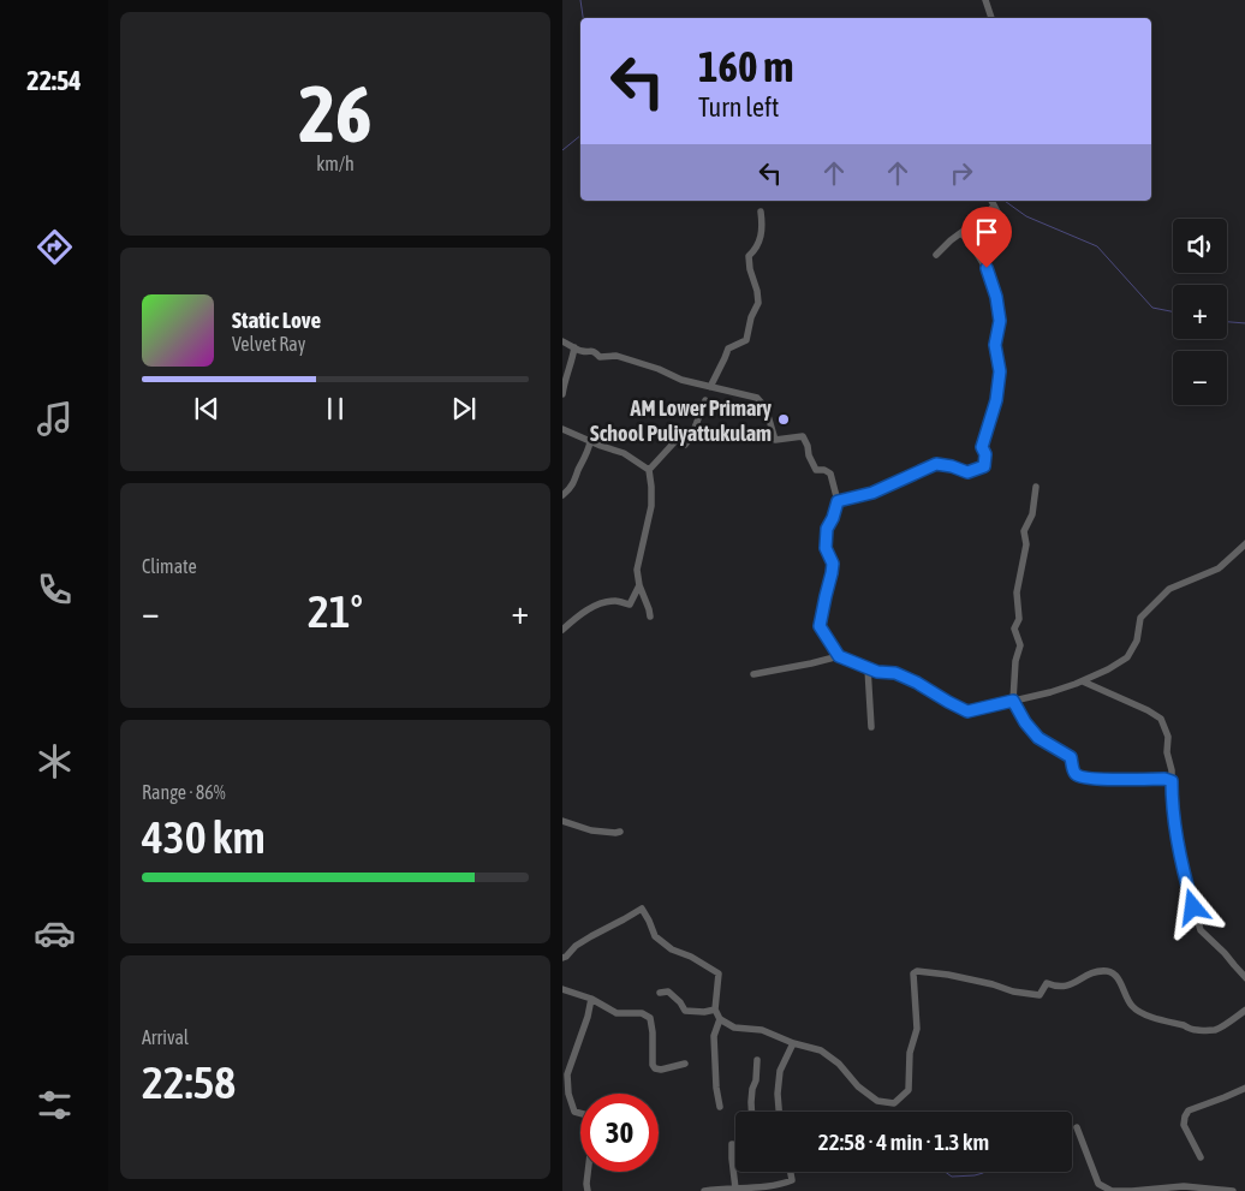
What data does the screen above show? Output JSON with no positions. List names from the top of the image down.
{
  "places": ["AM Lower Primary School Puliyattukulam"],
  "page": {
    "tabs": "22:54",
    "tile": [
      ["26", "km/h"],
      "Climate",
      ["Range · 86%", "430 km"],
      ["Arrival", "22:58"]
    ],
    "turn": ["160 m", "Turn left"],
    "map_buttons": ["+", "−"],
    "song": ["Static Love", "Velvet Ray"],
    "heat": ["−", "21°", "+"],
    "limit": "30",
    "trip": "22:58 · 4 min · 1.3 km"
  }
}
